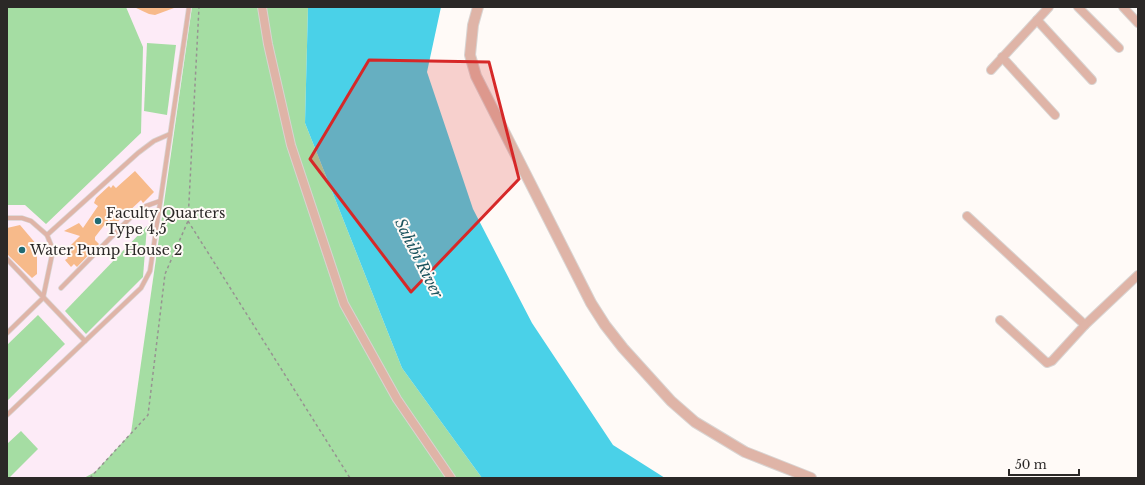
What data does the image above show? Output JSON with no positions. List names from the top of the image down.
{
  "water": ["Sahibi River"],
  "places": ["Faculty Quarters Type 4,5", "Water Pump House 2"],
  "scale_bar": "50 m"
}
